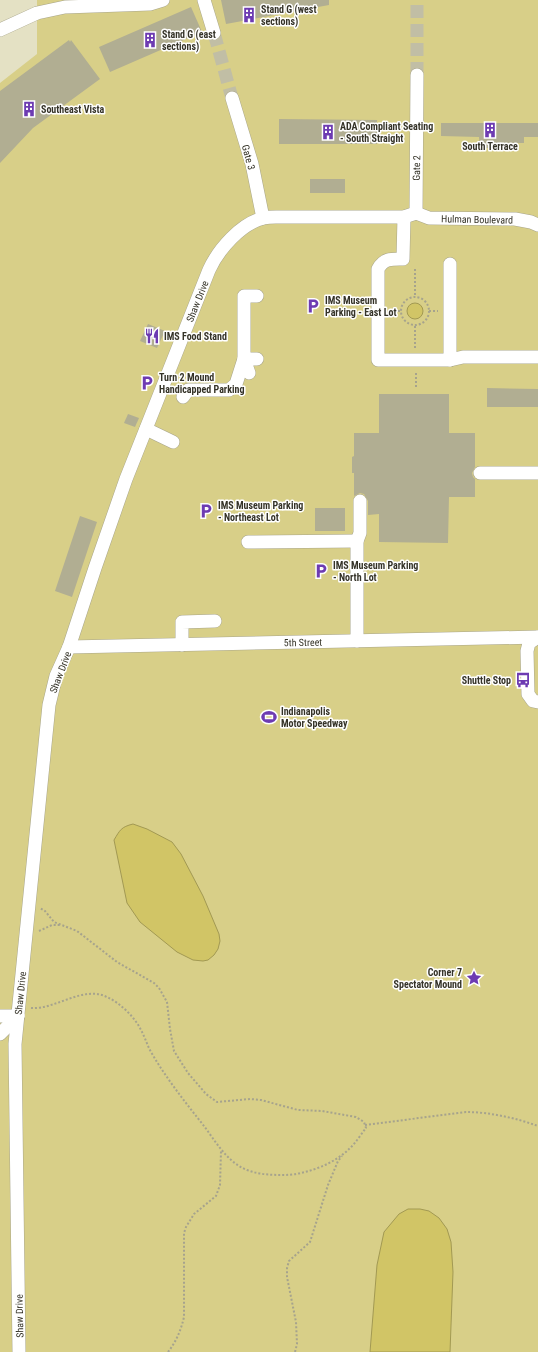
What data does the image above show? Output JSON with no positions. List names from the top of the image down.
{
  "streets": {
    "street": [
      "Gate 3",
      "Gate 2",
      "Hulman Boulevard",
      "Shaw Drive",
      "5th Street"
    ]
  },
  "crossings": [
    ["Gate 3", "Shaw Drive"],
    ["Gate 2", "Hulman Boulevard"],
    ["Gate 2", "Shaw Drive"],
    ["Hulman Boulevard", "Shaw Drive"],
    ["Shaw Drive", "5th Street"]
  ],
  "places": {
    "building": [
      "Stand G (west sections)",
      "Stand G (east sections)",
      "Southeast Vista",
      "South Terrace",
      "ADA Compliant Seating - South Straight"
    ],
    "parking": [
      "IMS Museum Parking - East Lot",
      "Turn 2 Mound Handicapped Parking",
      "IMS Museum Parking - Northeast Lot",
      "IMS Museum Parking - North Lot"
    ],
    "restaurant": ["IMS Food Stand"],
    "bus stop": ["Shuttle Stop"],
    "sports": ["Indianapolis Motor Speedway"],
    "place": ["Corner 7 Spectator Mound"]
  }
}
